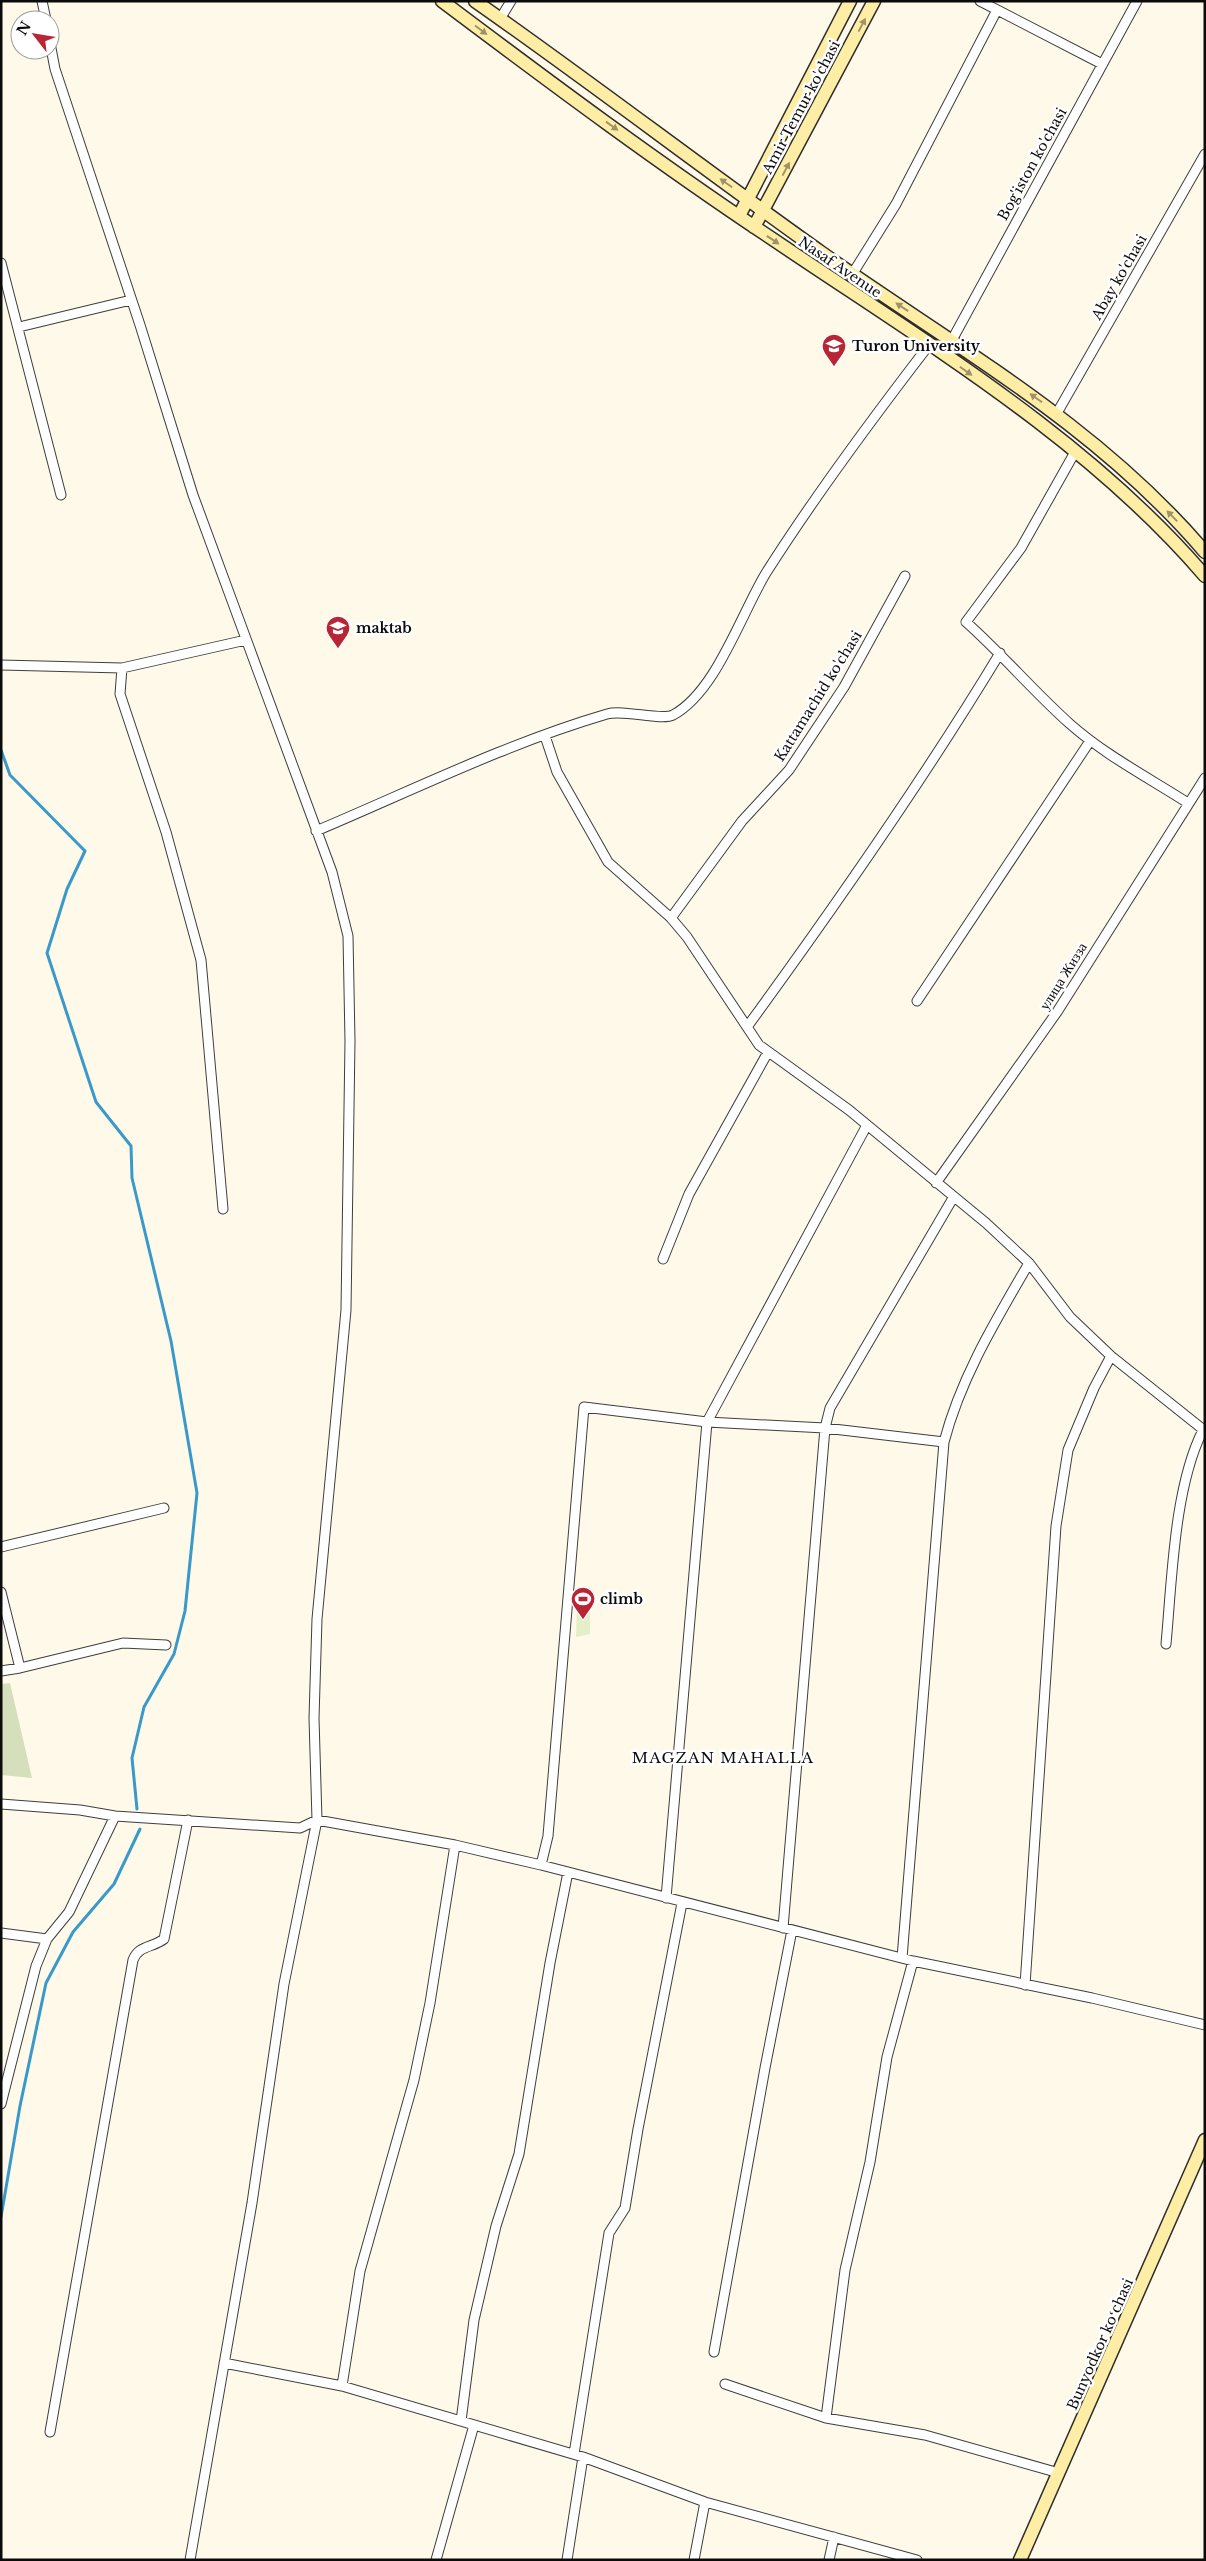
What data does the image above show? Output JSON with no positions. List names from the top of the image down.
{
  "streets": {
    "main road": ["Amir Temur ko'chasi", "Nasaf Avenue", "Bunyodkor koʻchasi"],
    "street": [
      "Bog'iston ko'chasi",
      "Abay ko'chasi",
      "Kattamachid ko'chasi",
      "улица Жизза"
    ]
  },
  "crossings": [
    ["Amir Temur ko'chasi", "Nasaf Avenue"],
    ["Bog'iston ko'chasi", "Nasaf Avenue"],
    ["Nasaf Avenue", "Abay ko'chasi"]
  ],
  "districts": ["MAGZAN MAHALLA"],
  "places": {
    "school or university": ["Turon University", "maktab"],
    "sports": ["climb"]
  },
  "north": "top left"
}
